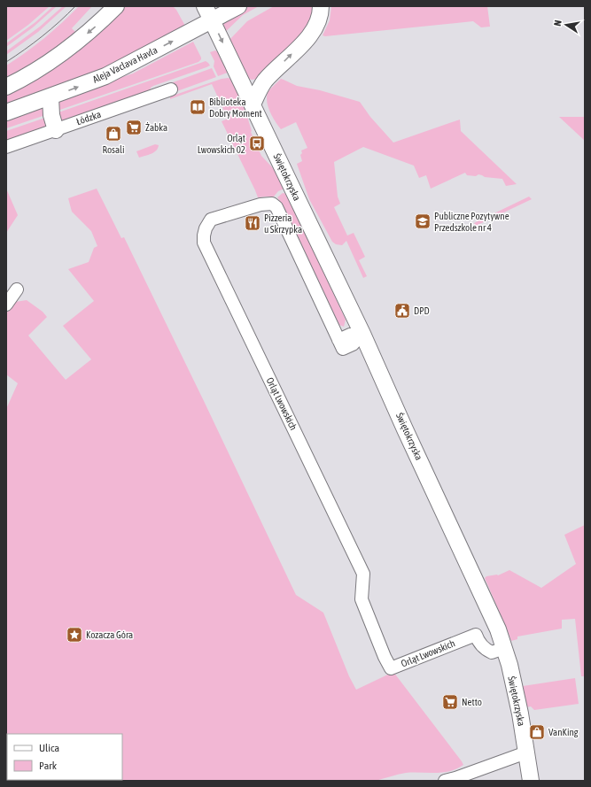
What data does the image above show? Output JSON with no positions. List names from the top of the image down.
{
  "streets": {
    "main road": ["Aleja Vaclava Havla", "Świętokrzyska"],
    "street": ["Łódzka", "Orląt Lwowskich"]
  },
  "crossings": [
    ["Aleja Vaclava Havla", "Świętokrzyska"],
    ["Świętokrzyska", "Orląt Lwowskich"]
  ],
  "places": {
    "library": ["Biblioteka Dobry Moment"],
    "supermarket": ["Żabka", "Netto"],
    "shop": ["Rosali", "VanKing"],
    "bus stop": ["Orląt Lwowskich 02"],
    "school or university": ["Publiczne Pozytywne Przedszkole nr 4"],
    "restaurant": ["Pizzeria u Skrzypka"],
    "public building": ["DPD"],
    "place": ["Kozacza Góra"]
  },
  "legend": ["Ulica", "Park"],
  "north": "left"
}
